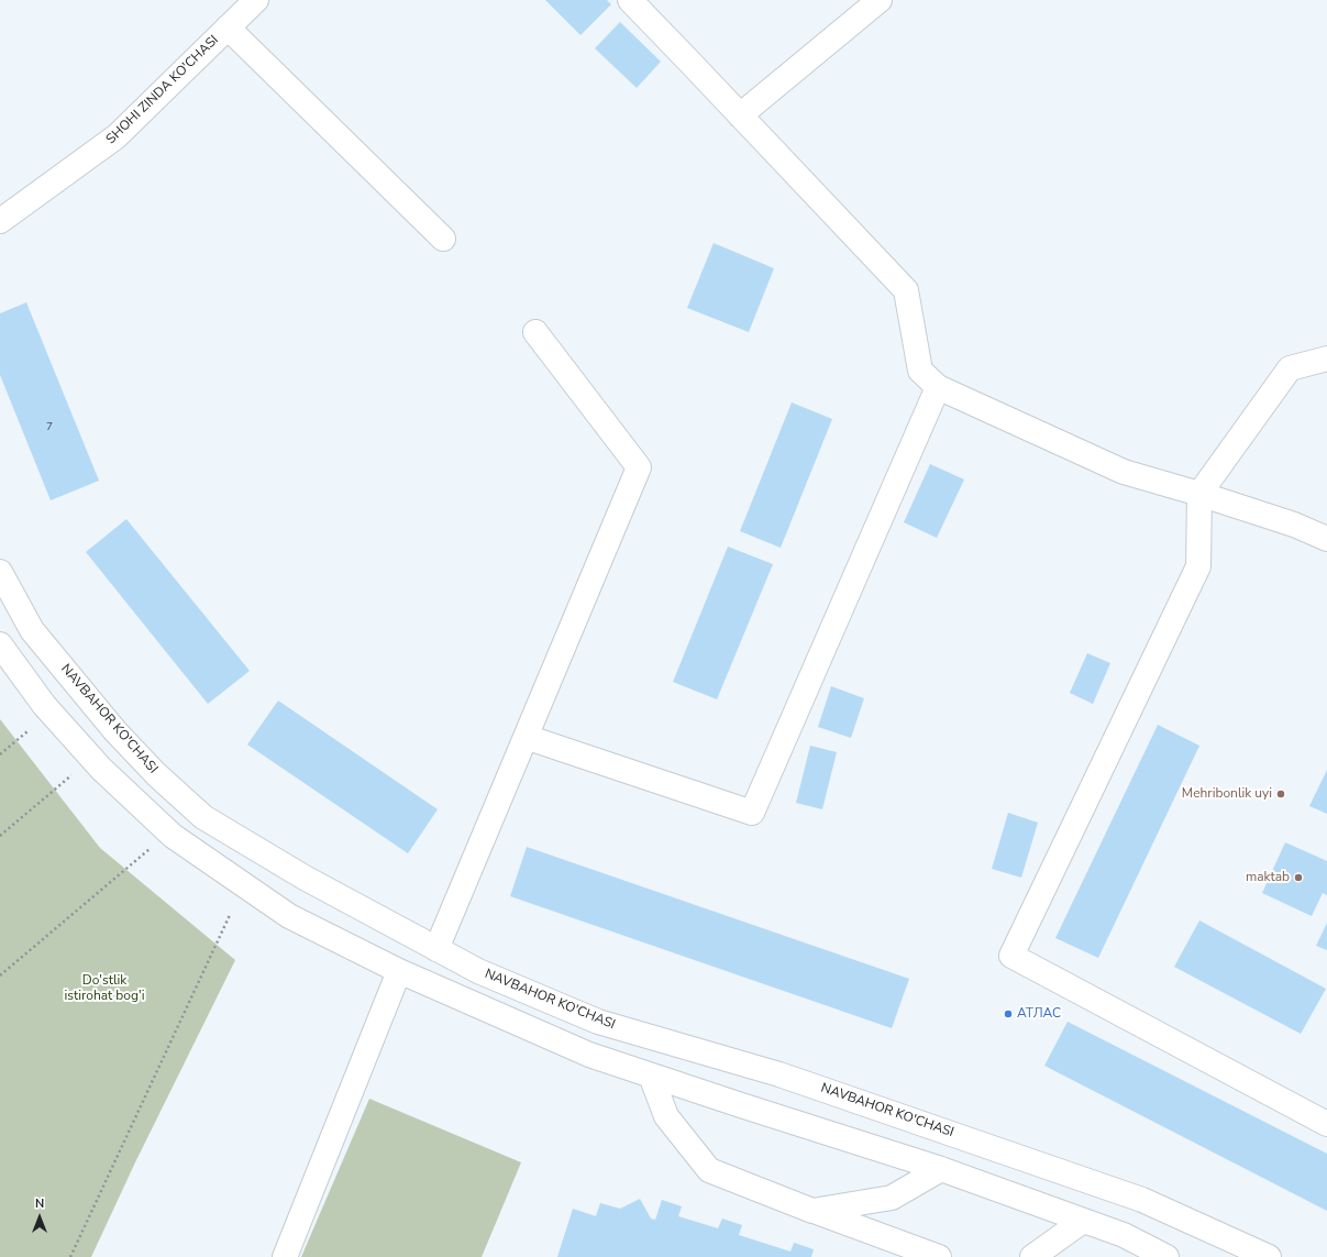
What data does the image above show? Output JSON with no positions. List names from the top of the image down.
{
  "streets": {
    "street": ["SHOHI ZINDA KO'CHASI", "NAVBAHOR KO'CHASI"]
  },
  "parks": ["Do'stlik istirohat bog'i"],
  "places": ["Mehribonlik uyi", "maktab", "АТЛАС"],
  "house_numbers": ["7"],
  "north": "top"
}
